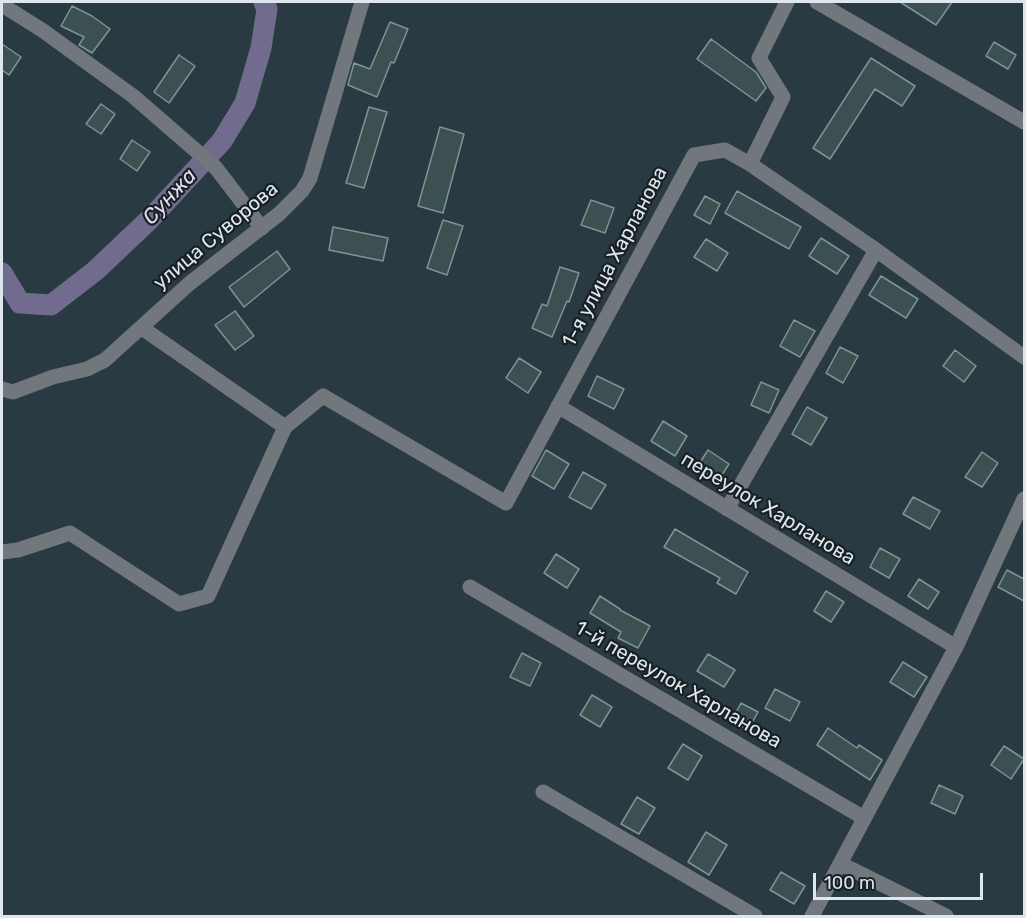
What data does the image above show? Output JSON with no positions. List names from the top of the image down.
{
  "streets": {
    "street": [
      "улица Суворова",
      "1-я улица Харланова",
      "переулок Харланова",
      "1-й переулок Харланова"
    ]
  },
  "crossings": [
    ["1-я улица Харланова", "переулок Харланова"]
  ],
  "water": ["Сунжа"],
  "scale_bar": "100 m"
}
